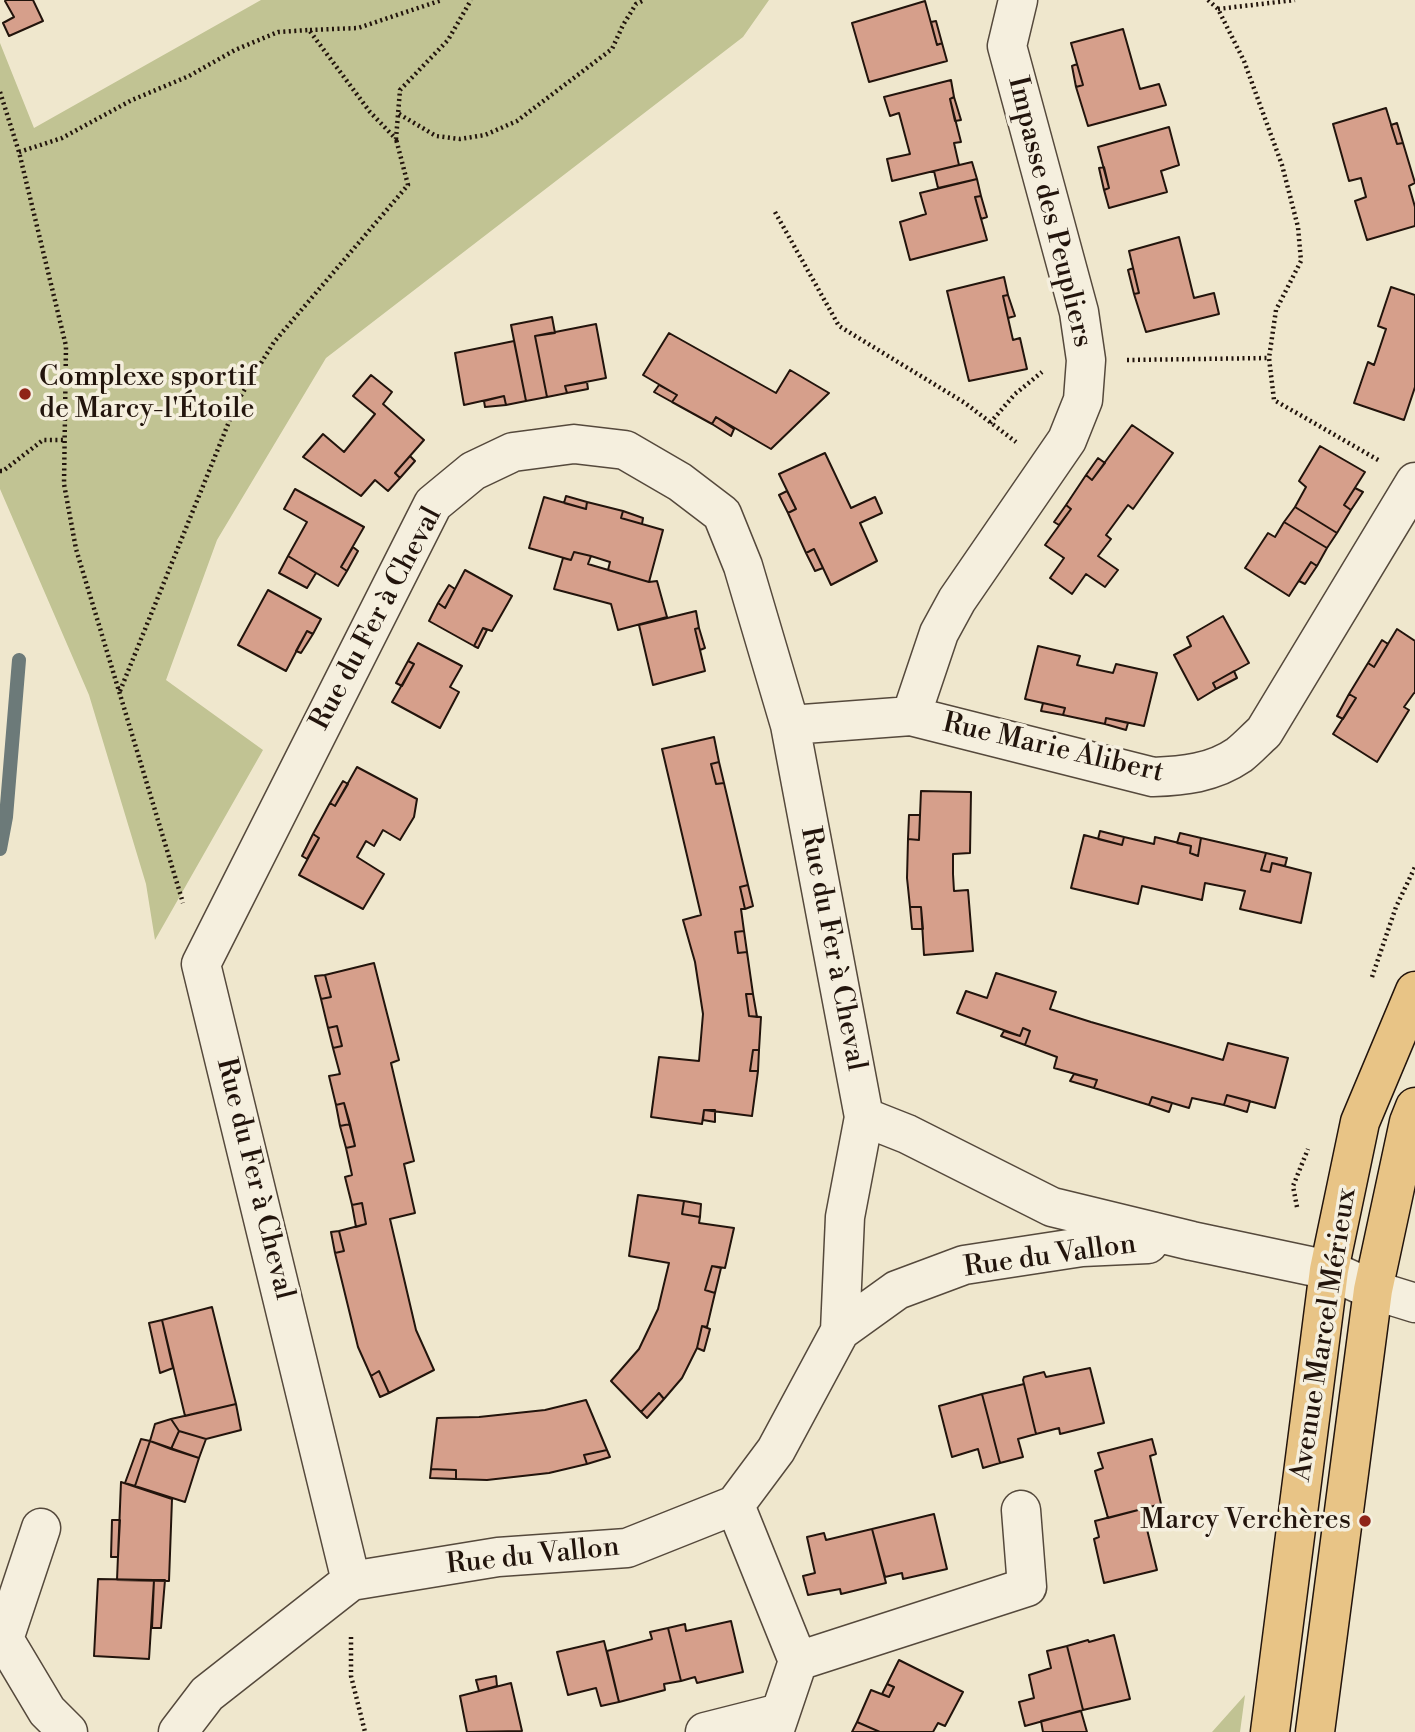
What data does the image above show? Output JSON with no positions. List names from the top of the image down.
{
  "streets": {
    "main road": ["Avenue Marcel Mérieux"],
    "street": [
      "Impasse des Peupliers",
      "Rue du Fer à Cheval",
      "Rue Marie Alibert",
      "Rue du Vallon"
    ]
  },
  "crossings": [
    ["Impasse des Peupliers", "Rue Marie Alibert"],
    ["Rue du Fer à Cheval", "Rue Marie Alibert"],
    ["Rue du Fer à Cheval", "Rue du Vallon"],
    ["Rue du Vallon", "Avenue Marcel Mérieux"]
  ],
  "places": ["Complexe sportif de Marcy-l'Étoile", "Marcy Verchères"]
}
